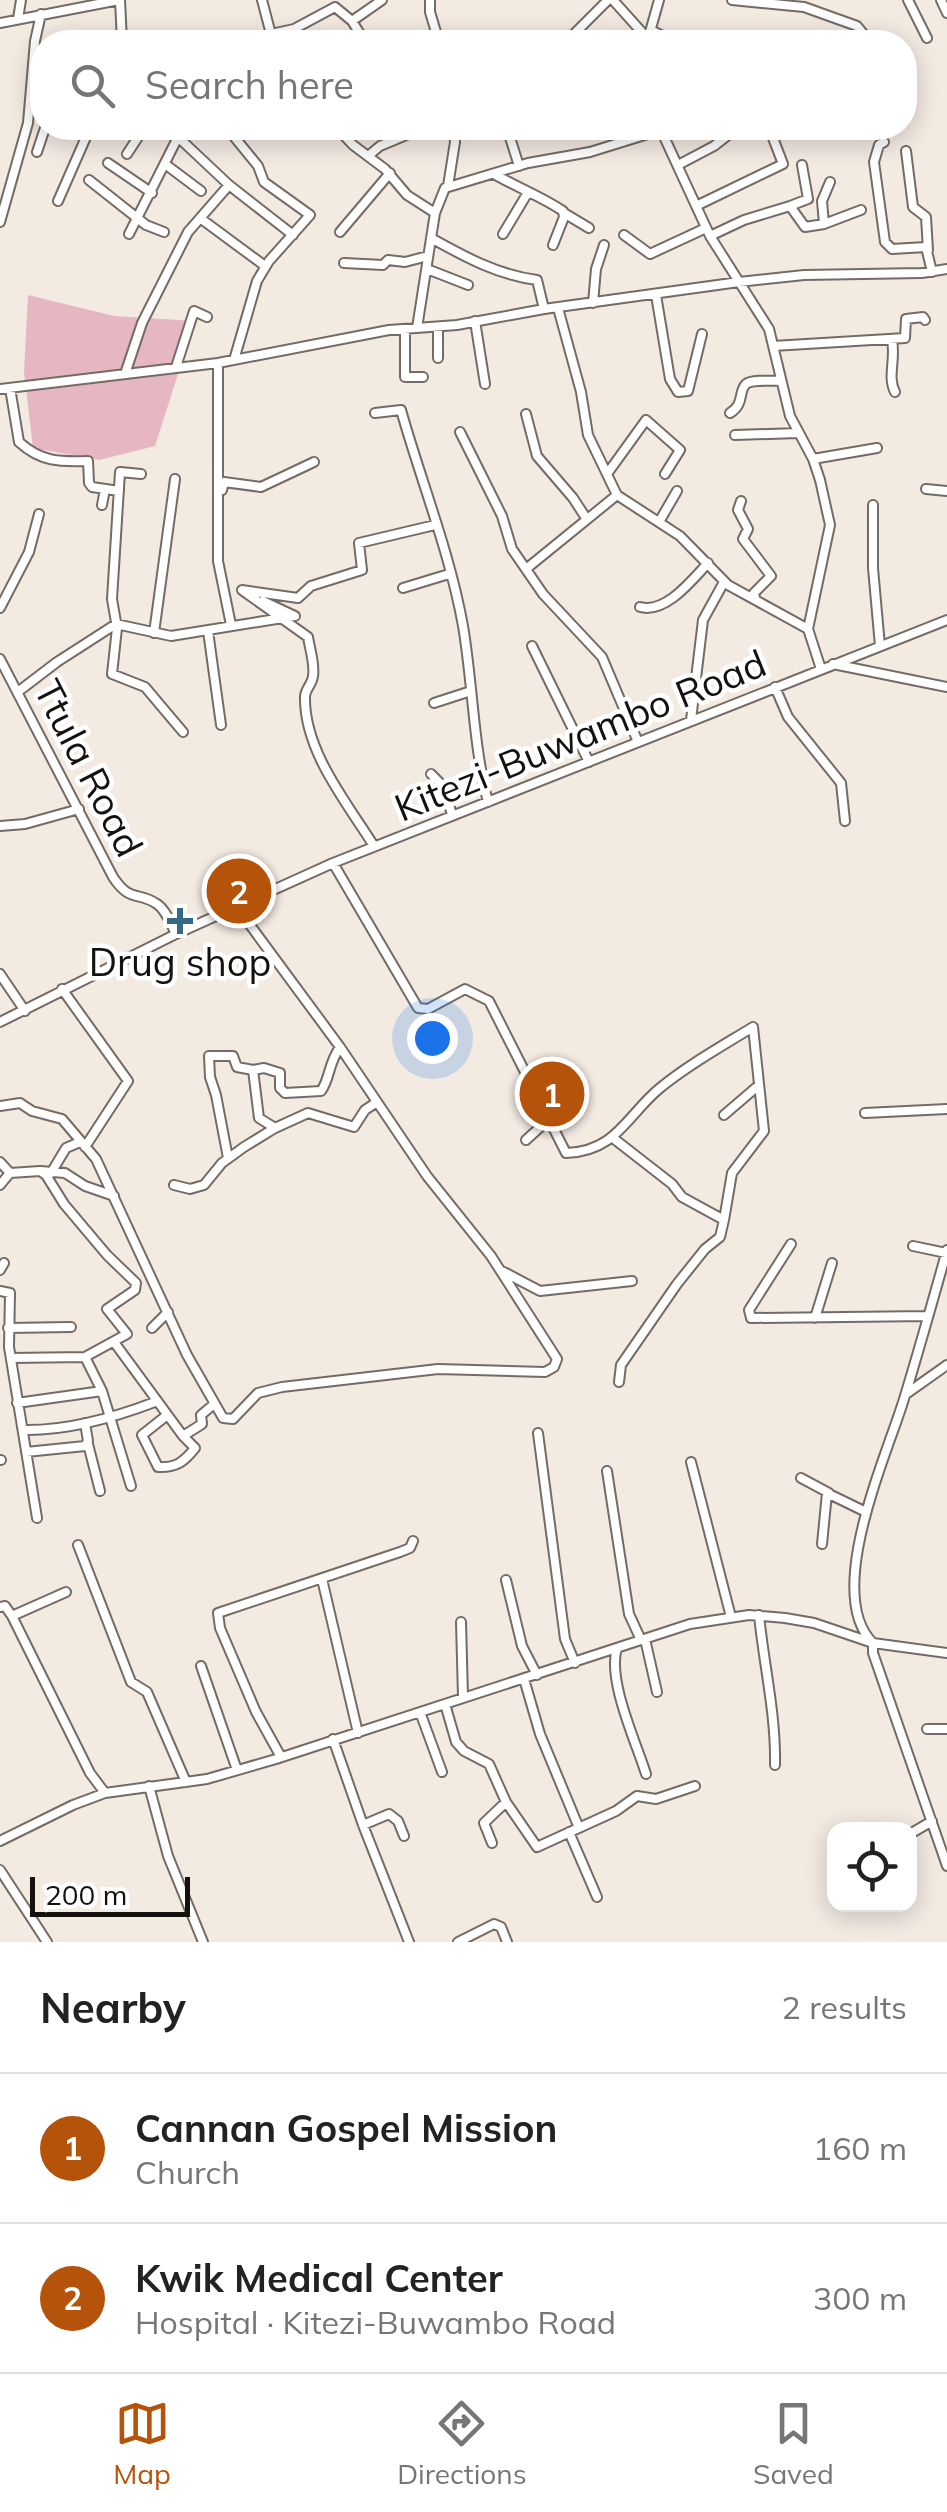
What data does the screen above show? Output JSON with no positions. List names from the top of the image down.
{
  "streets": {
    "street": ["Kitezi-Buwambo Road", "Ttula Road"]
  },
  "crossings": [
    ["Kitezi-Buwambo Road", "Ttula Road"]
  ],
  "places": {
    "health": ["Drug shop"]
  },
  "scale_bar": "200 m",
  "page": {
    "search": "Search here",
    "pins": ["2", "1"],
    "scale": "200 m",
    "heading": ["Nearby", "2 results"],
    "list": [
      {
        "mark": "1",
        "name": "Cannan Gospel Mission",
        "note": "Church",
        "value": "160 m"
      },
      {
        "mark": "2",
        "name": "Kwik Medical Center",
        "note": "Hospital · Kitezi-Buwambo Road",
        "value": "300 m"
      }
    ],
    "nav": ["Map", "Directions", "Saved"]
  }
}
